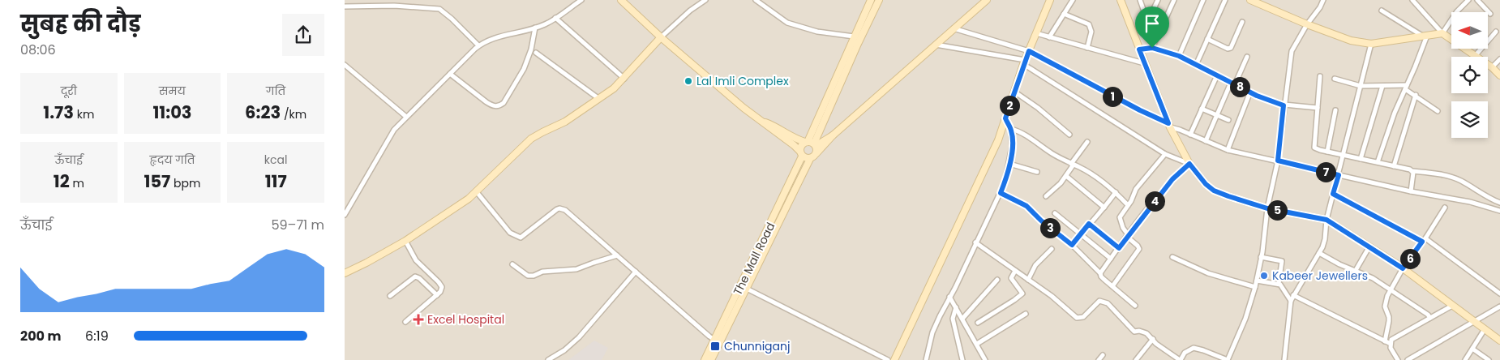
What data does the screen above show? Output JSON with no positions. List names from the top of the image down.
{
  "streets": {
    "street": ["The Mall Road"]
  },
  "places": {
    "other": ["Lal Imli Complex", "Kabeer Jewellers"],
    "health": ["Excel Hospital"],
    "transit": ["Chunniganj"]
  },
  "north": "left",
  "page": {
    "heading": ["सुबह की दौड़", "08:06"],
    "stats": [
      ["दूरी", "1.73 km"],
      ["समय", "11:03"],
      ["गति", "6:23 /km"],
      ["ऊँचाई", "12 m"],
      ["हृदय गति", "157 bpm"],
      ["kcal", "117"]
    ],
    "pins": [
      "8",
      "1",
      "2",
      "7",
      "4",
      "5",
      "3",
      "6"
    ],
    "chart": ["ऊँचाई", "59–71 m"],
    "list": [
      {
        "name": "200 m",
        "note": "6:19"
      }
    ]
  }
}
